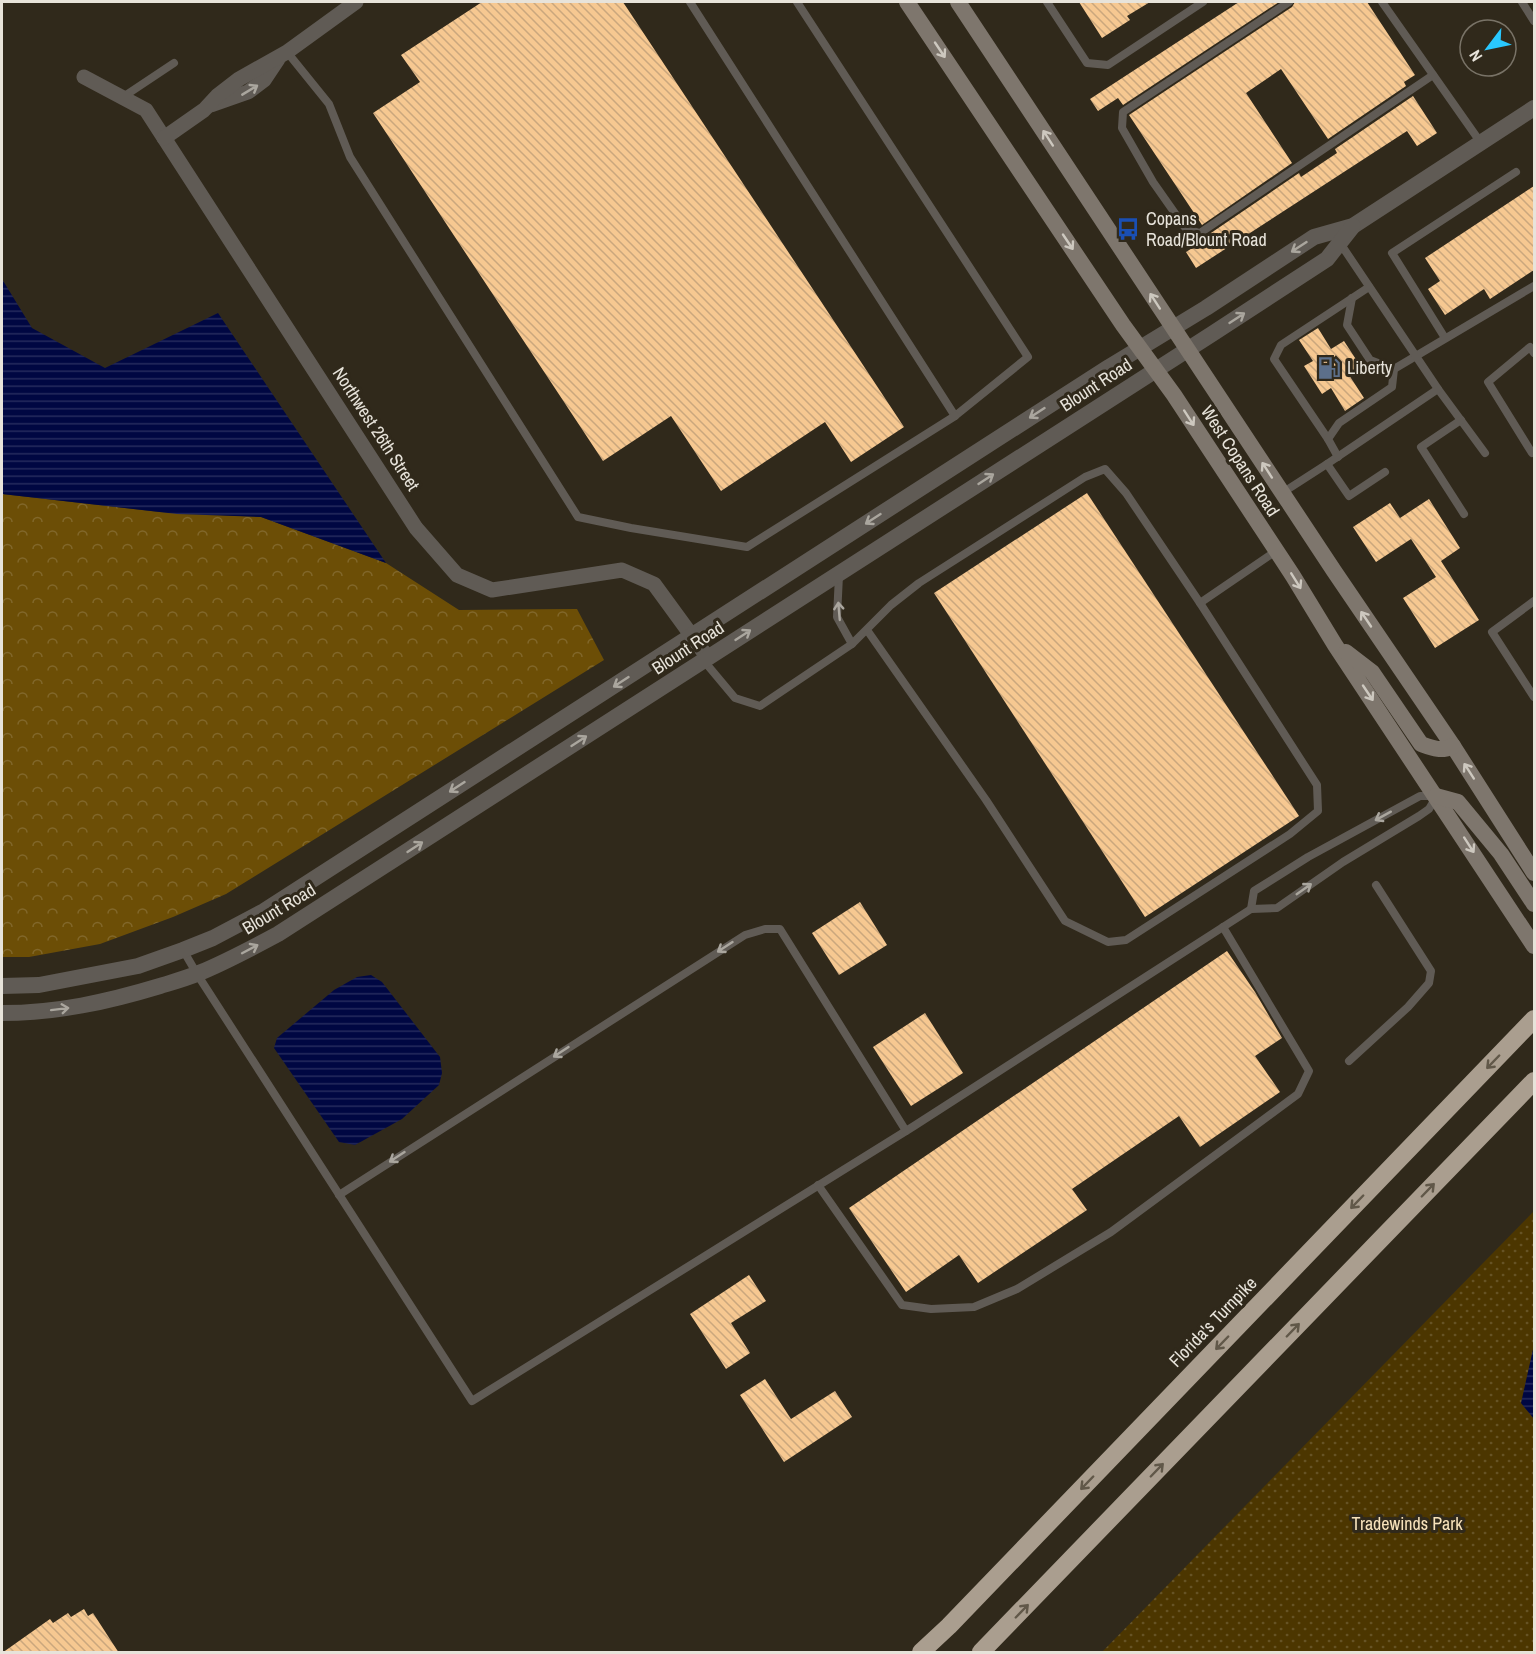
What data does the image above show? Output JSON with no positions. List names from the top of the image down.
{
  "streets": {
    "highway": ["Florida's Turnpike"],
    "main road": ["West Copans Road"],
    "street": ["Blount Road", "Northwest 26th Street"]
  },
  "crossings": [
    ["Blount Road", "Northwest 26th Street"],
    ["Blount Road", "West Copans Road"]
  ],
  "parks": ["Tradewinds Park"],
  "places": {
    "bus stop": ["Copans Road/Blount Road"],
    "fuel station": ["Liberty"]
  },
  "north": "bottom left"
}
